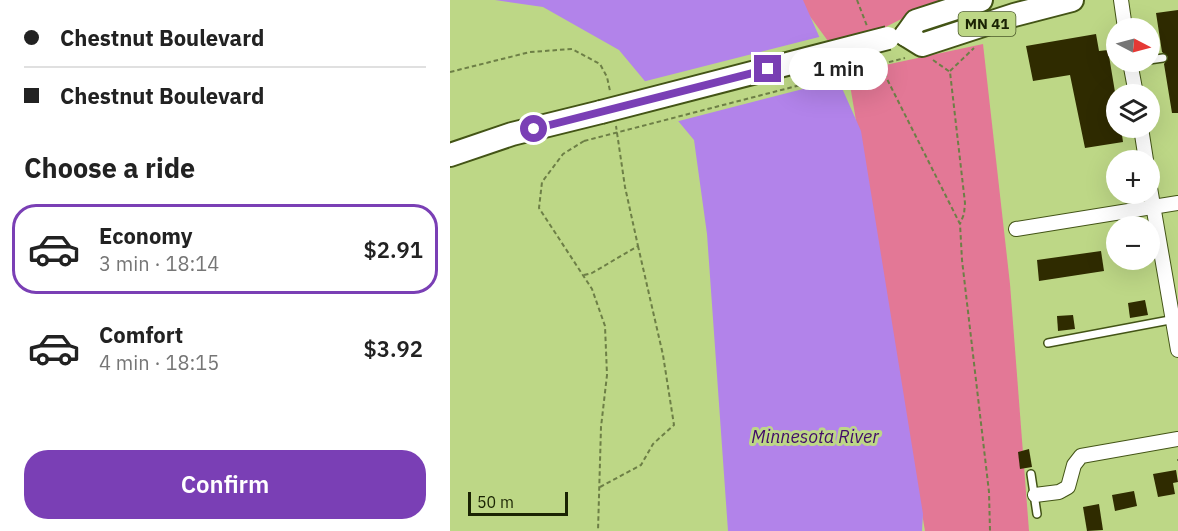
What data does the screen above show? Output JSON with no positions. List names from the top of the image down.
{
  "streets": {
    "main road": ["MN 41"]
  },
  "water": ["Minnesota River"],
  "scale_bar": "50 m",
  "north": "right",
  "page": {
    "banner": ["Chestnut Boulevard", "Chestnut Boulevard"],
    "map_buttons": ["+", "−"],
    "bubble": "1 min",
    "heading": "Choose a ride",
    "list": [
      {
        "name": "Economy",
        "note": "3 min · 18:14",
        "value": "$2.91"
      },
      {
        "name": "Comfort",
        "note": "4 min · 18:15",
        "value": "$3.92"
      }
    ],
    "buttons": "Confirm",
    "scale": "50 m"
  }
}
